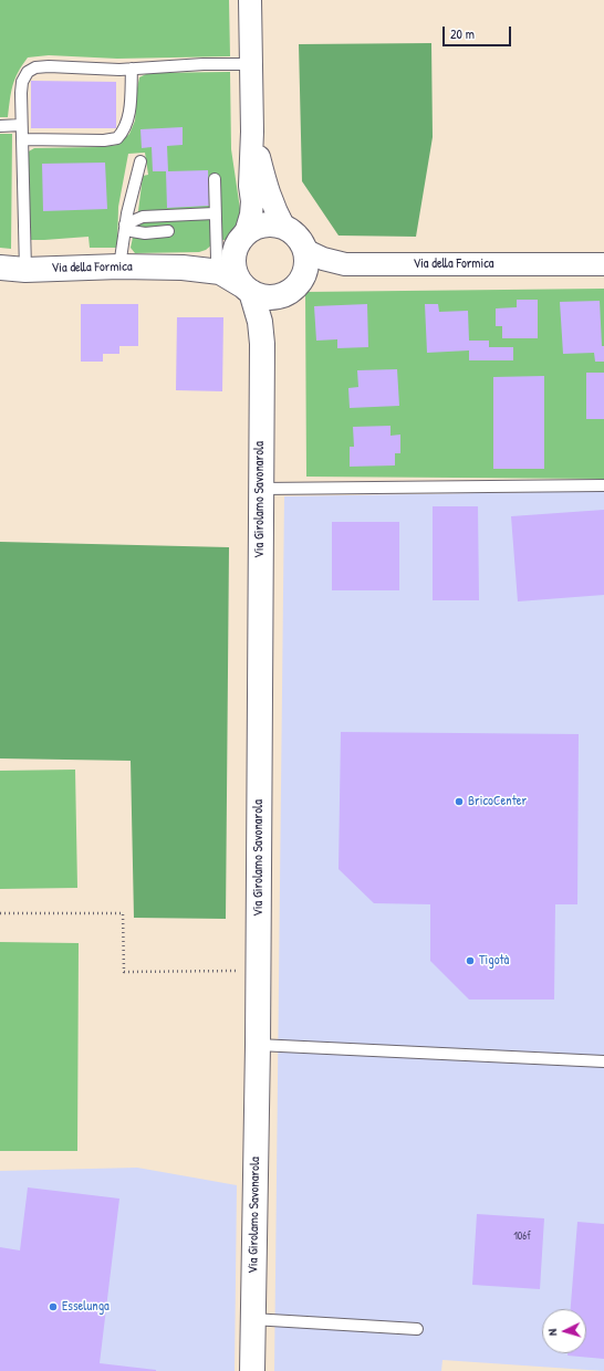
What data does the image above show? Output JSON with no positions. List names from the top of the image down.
{
  "streets": {
    "street": ["Via della Formica", "Via Girolamo Savonarola"]
  },
  "crossings": [
    ["Via della Formica", "Via Girolamo Savonarola"]
  ],
  "places": ["BricoCenter", "Tigotà", "Esselunga"],
  "house_numbers": ["106f"],
  "scale_bar": "20 m",
  "north": "left"
}
